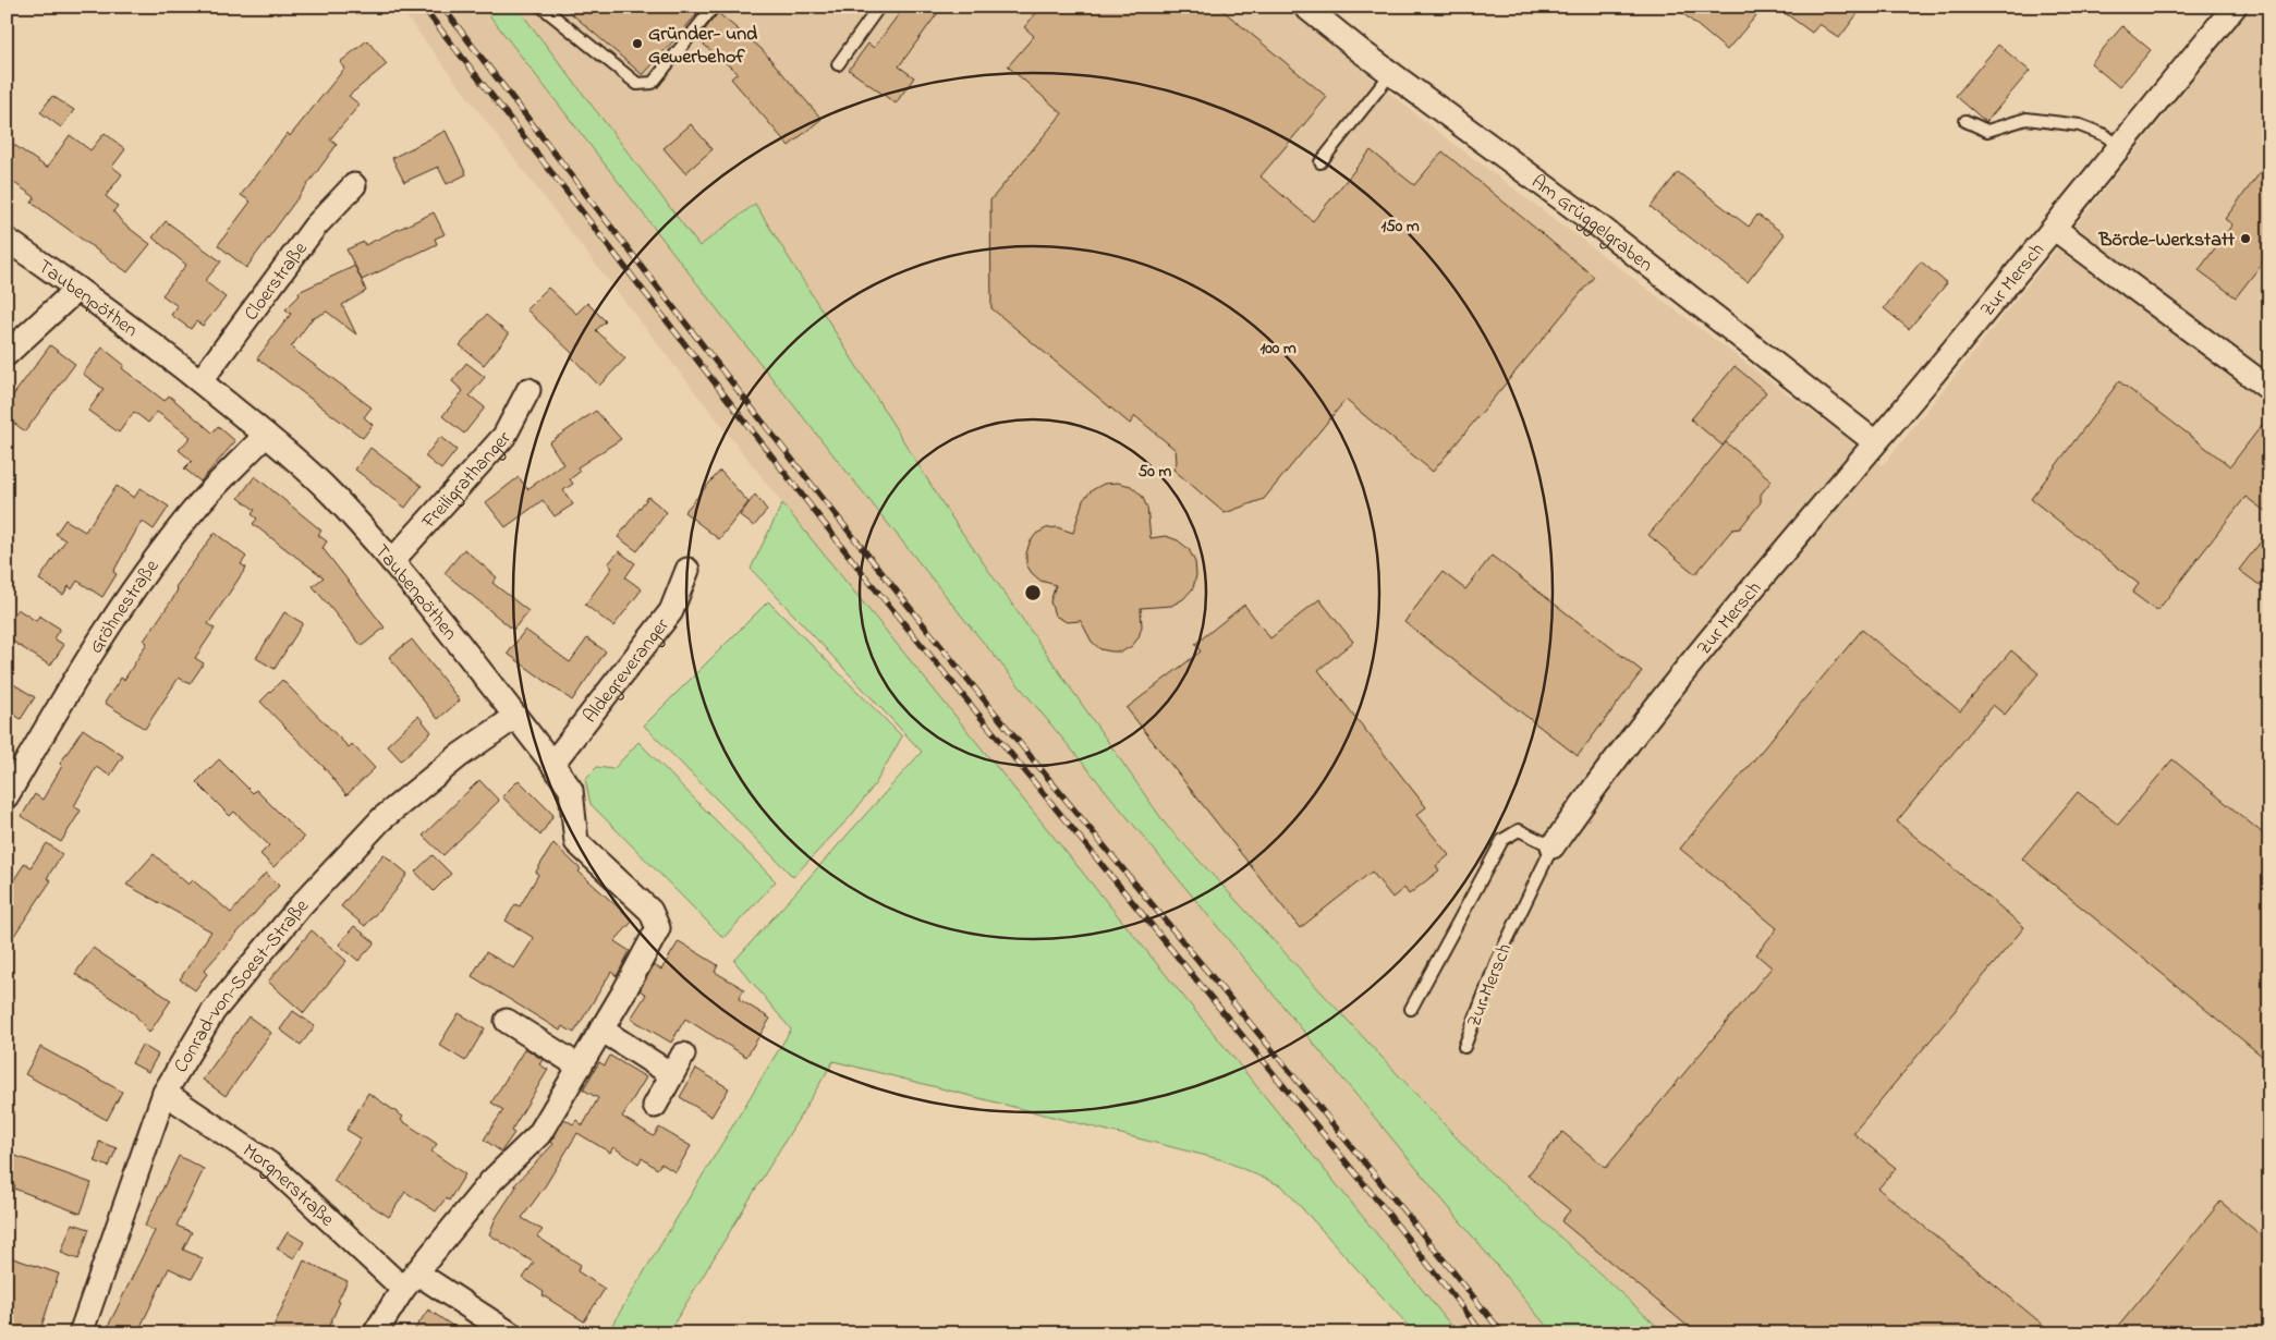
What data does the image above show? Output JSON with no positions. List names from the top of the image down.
{
  "streets": {
    "street": [
      "Am Grüggelgraben",
      "Zur Mersch",
      "Cloerstraße",
      "Taubenpöthen",
      "Freiligrathanger",
      "Gröhnestraße",
      "Aldegreveranger",
      "Conrad-von-Soest-Straße",
      "Morgnerstraße"
    ]
  },
  "crossings": [
    ["Am Grüggelgraben", "Zur Mersch"],
    ["Cloerstraße", "Taubenpöthen"],
    ["Taubenpöthen", "Freiligrathanger"],
    ["Taubenpöthen", "Gröhnestraße"],
    ["Taubenpöthen", "Aldegreveranger"],
    ["Taubenpöthen", "Conrad-von-Soest-Straße"],
    ["Taubenpöthen", "Morgnerstraße"],
    ["Conrad-von-Soest-Straße", "Morgnerstraße"]
  ],
  "places": ["Gründer- und Gewerbehof", "Börde-Werkstatt"],
  "rings": ["150 m", "100 m", "50 m"]
}
